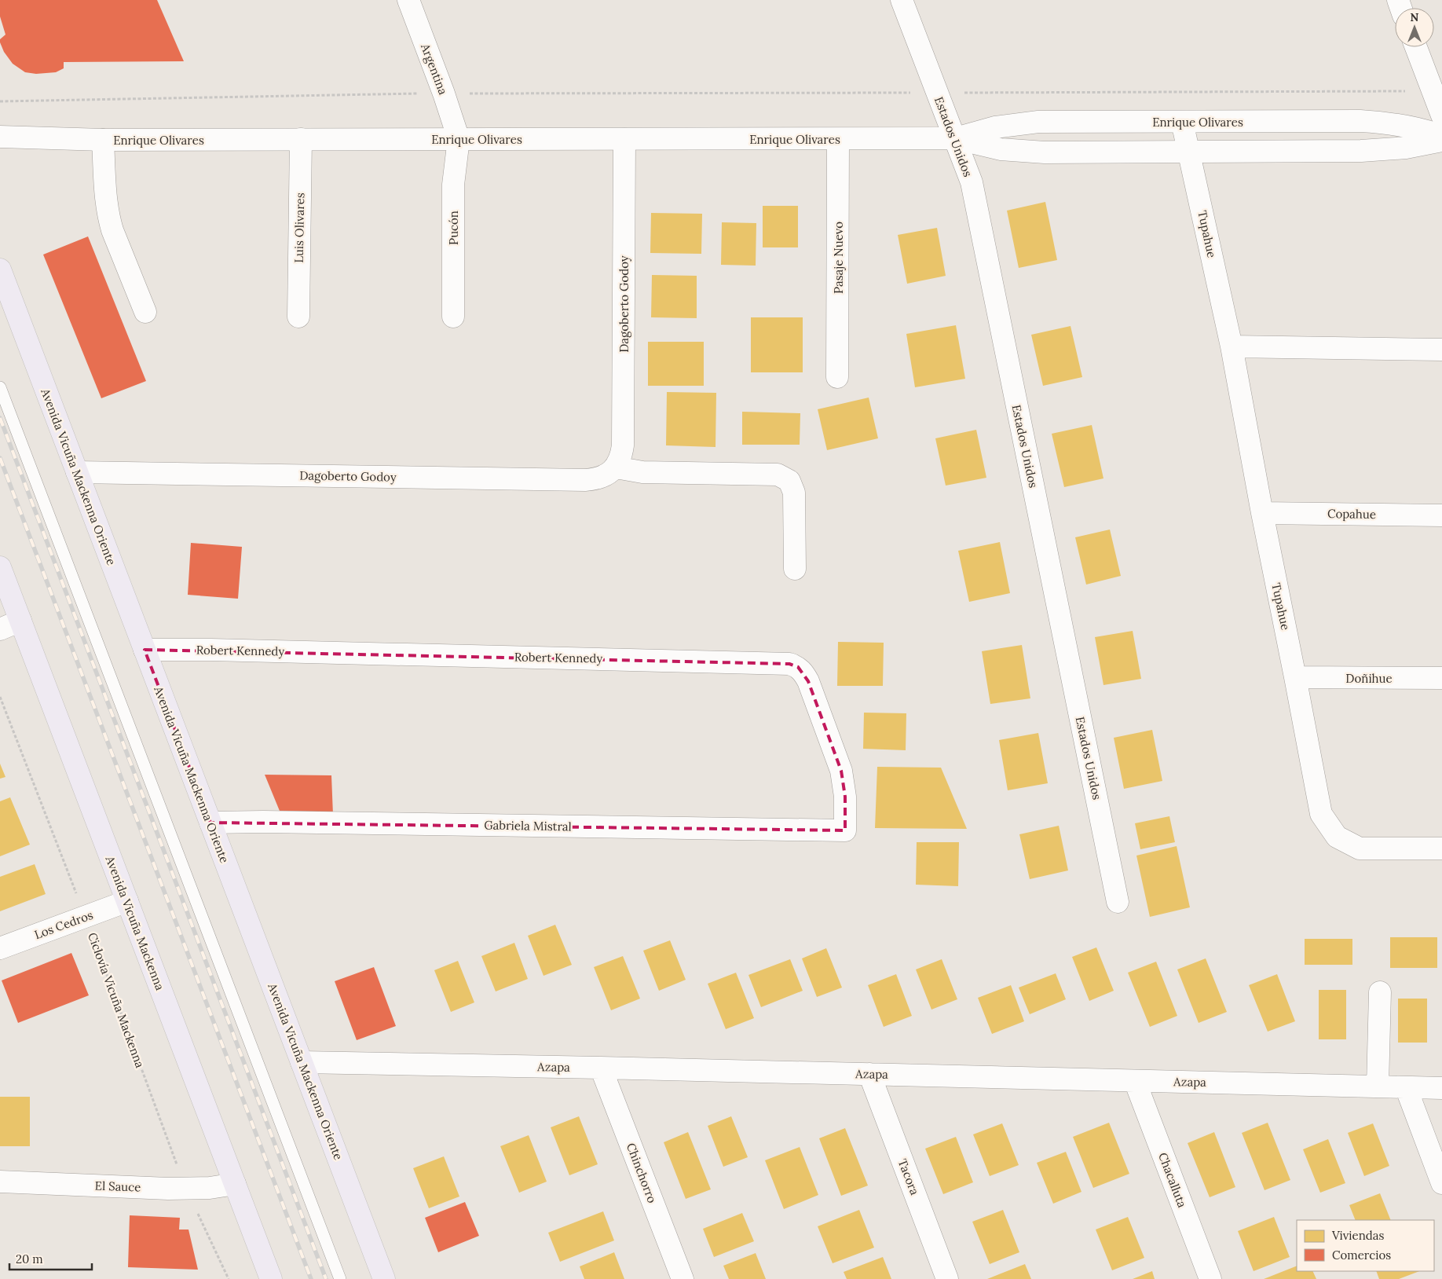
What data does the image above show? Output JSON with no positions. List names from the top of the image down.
{
  "streets": {
    "main road": ["Avenida Vicuña Mackenna Oriente", "Avenida Vicuña Mackenna"],
    "street": [
      "Argentina",
      "Enrique Olivares",
      "Estados Unidos",
      "Luis Olivares",
      "Pucón",
      "Tupahue",
      "Pasaje Nuevo",
      "Dagoberto Godoy",
      "Copahue",
      "Robert Kennedy",
      "Doñihue",
      "Gabriela Mistral",
      "Los Cedros",
      "Azapa",
      "Chinchorro",
      "Tacora",
      "Chacalluta",
      "El Sauce"
    ],
    "path": ["Ciclovía Vicuña Mackenna"]
  },
  "crossings": [
    ["Argentina", "Enrique Olivares"],
    ["Argentina", "Pucón"],
    ["Enrique Olivares", "Estados Unidos"],
    ["Enrique Olivares", "Luis Olivares"],
    ["Enrique Olivares", "Pucón"],
    ["Enrique Olivares", "Tupahue"],
    ["Enrique Olivares", "Pasaje Nuevo"],
    ["Enrique Olivares", "Dagoberto Godoy"],
    ["Tupahue", "Copahue"],
    ["Tupahue", "Doñihue"],
    ["Dagoberto Godoy", "Avenida Vicuña Mackenna Oriente"],
    ["Avenida Vicuña Mackenna Oriente", "Robert Kennedy"],
    ["Avenida Vicuña Mackenna Oriente", "Gabriela Mistral"],
    ["Avenida Vicuña Mackenna Oriente", "Azapa"],
    ["Robert Kennedy", "Gabriela Mistral"],
    ["Avenida Vicuña Mackenna", "Los Cedros"],
    ["Avenida Vicuña Mackenna", "El Sauce"],
    ["Los Cedros", "Ciclovía Vicuña Mackenna"],
    ["Ciclovía Vicuña Mackenna", "El Sauce"],
    ["Azapa", "Chinchorro"],
    ["Azapa", "Tacora"],
    ["Azapa", "Chacalluta"]
  ],
  "legend": ["Viviendas", "Comercios"],
  "scale_bar": "20 m",
  "north": "top"
}
